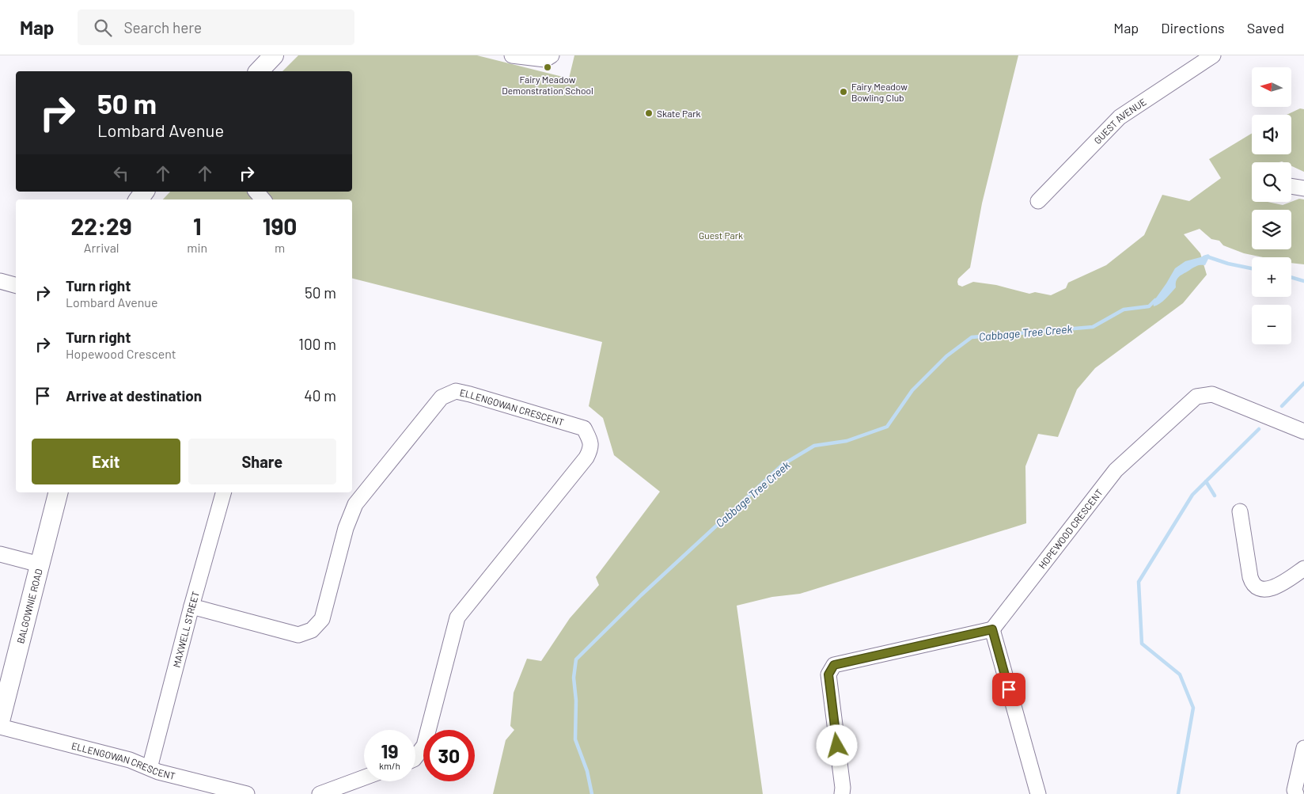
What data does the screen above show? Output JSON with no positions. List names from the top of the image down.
{
  "streets": {
    "main road": ["BALGOWNIE ROAD"],
    "street": [
      "GUEST AVENUE",
      "ELLENGOWAN CRESCENT",
      "HOPEWOOD CRESCENT",
      "MAXWELL STREET"
    ]
  },
  "crossings": [
    ["ELLENGOWAN CRESCENT", "MAXWELL STREET"]
  ],
  "water": ["Cabbage Tree Creek"],
  "parks": ["Guest Park"],
  "places": ["Fairy Meadow Demonstration School", "Fairy Meadow Bowling Club", "Skate Park"],
  "north": "left",
  "page": {
    "header": "Map",
    "search": "Search here",
    "nav": ["Map", "Directions", "Saved"],
    "map_buttons": ["+", "−"],
    "turn": ["50 m", "Lombard Avenue"],
    "eta": [
      "22:29",
      "Arrival",
      "1",
      "min",
      "190",
      "m"
    ],
    "list": [
      {
        "name": "Turn right",
        "note": "Lombard Avenue",
        "value": "50 m"
      },
      {
        "name": "Turn right",
        "note": "Hopewood Crescent",
        "value": "100 m"
      },
      {
        "name": "Arrive at destination",
        "value": "40 m"
      }
    ],
    "buttons": ["Exit", "Share"],
    "speed": "19 km/h",
    "limit": "30"
  }
}
